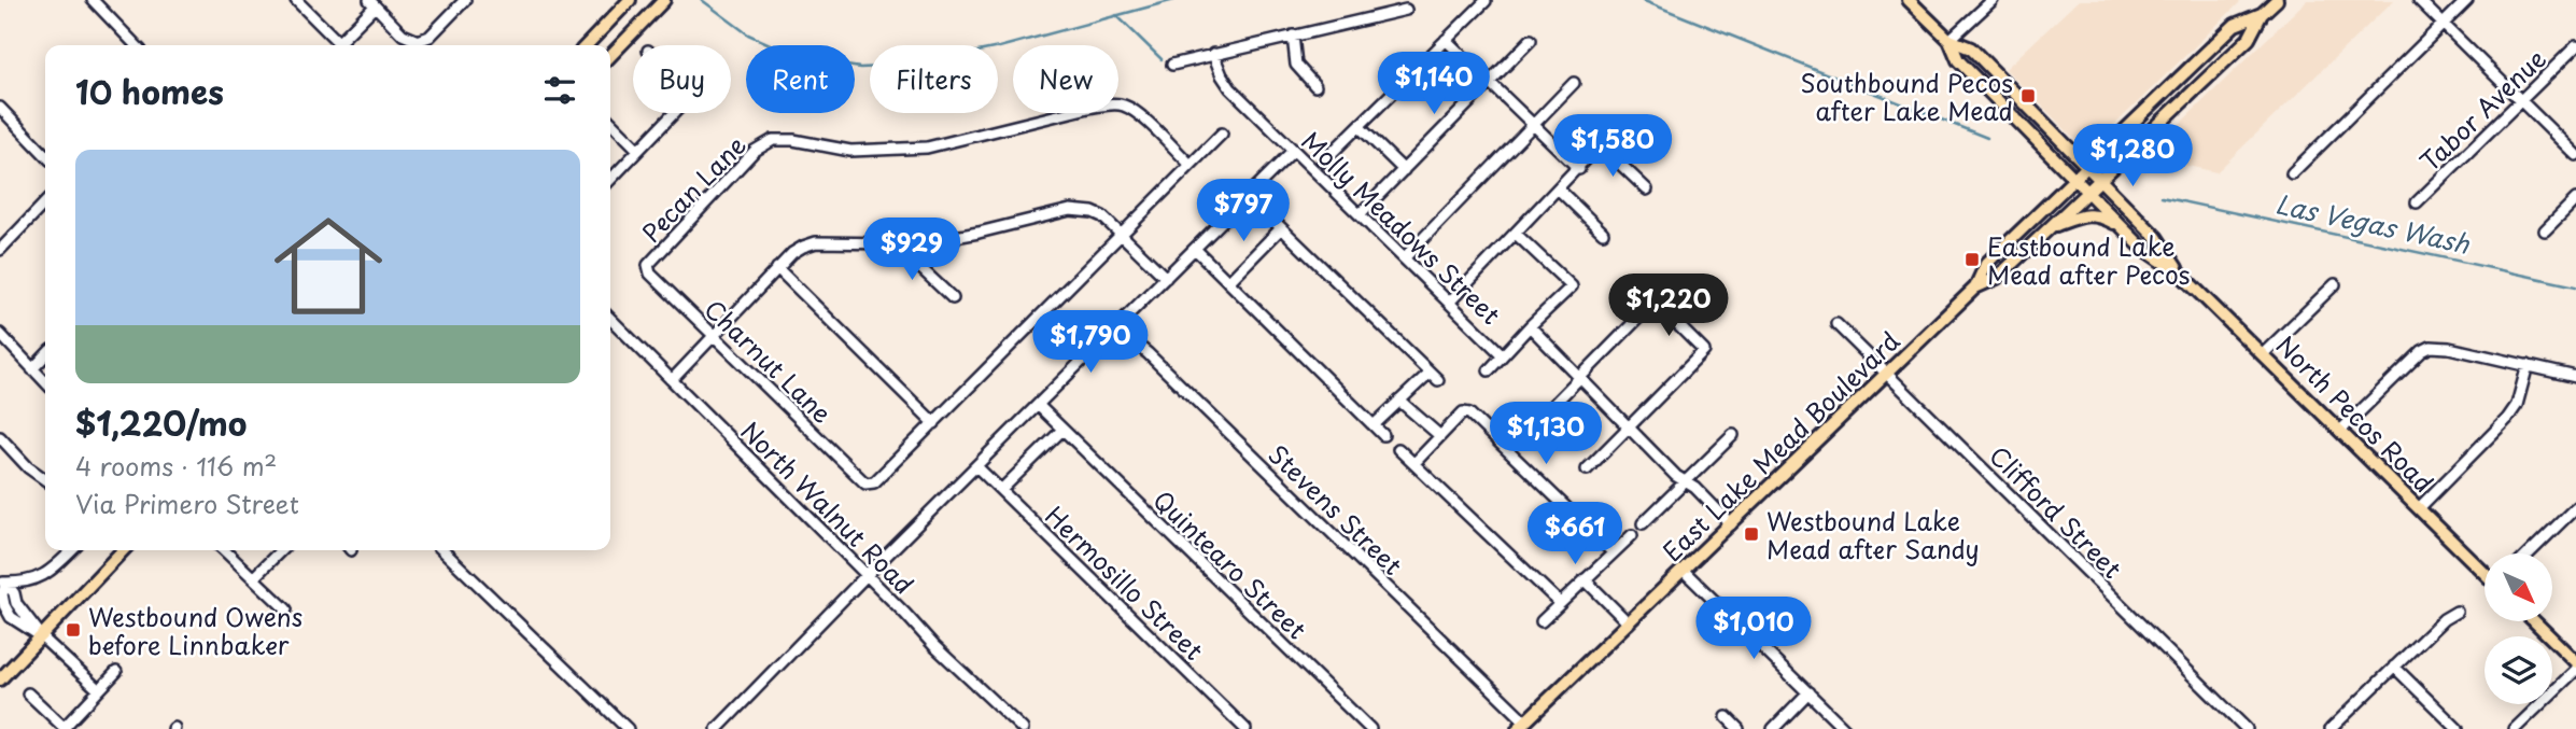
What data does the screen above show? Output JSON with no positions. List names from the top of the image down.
{
  "streets": {
    "main road": ["North Pecos Road", "East Lake Mead Boulevard"],
    "street": [
      "Tabor Avenue",
      "Pecan Lane",
      "Molly Meadows Street",
      "Charnut Lane",
      "North Walnut Road",
      "Stevens Street",
      "Clifford Street",
      "Quintearo Street",
      "Hermosillo Street"
    ]
  },
  "crossings": [
    ["Pecan Lane", "Charnut Lane"],
    ["North Pecos Road", "East Lake Mead Boulevard"],
    ["East Lake Mead Boulevard", "Stevens Street"],
    ["East Lake Mead Boulevard", "Clifford Street"]
  ],
  "water": ["Las Vegas Wash"],
  "places": {
    "transit": [
      "Southbound Pecos after Lake Mead",
      "Eastbound Lake Mead after Pecos",
      "Westbound Lake Mead after Sandy",
      "Westbound Owens before Linnbaker"
    ]
  },
  "north": "bottom right",
  "page": {
    "chip": [
      "Buy",
      "Rent",
      "Filters",
      "New"
    ],
    "heading": "10 homes",
    "price": [
      "$1,140",
      "$1,580",
      "$1,280",
      "$797",
      "$929",
      "$1,220",
      "$1,790",
      "$1,130",
      "$661",
      "$1,010"
    ],
    "list": [
      {
        "name": "$1,220/mo",
        "note": "4 rooms · 116 m² · Via Primero Street"
      }
    ]
  }
}
